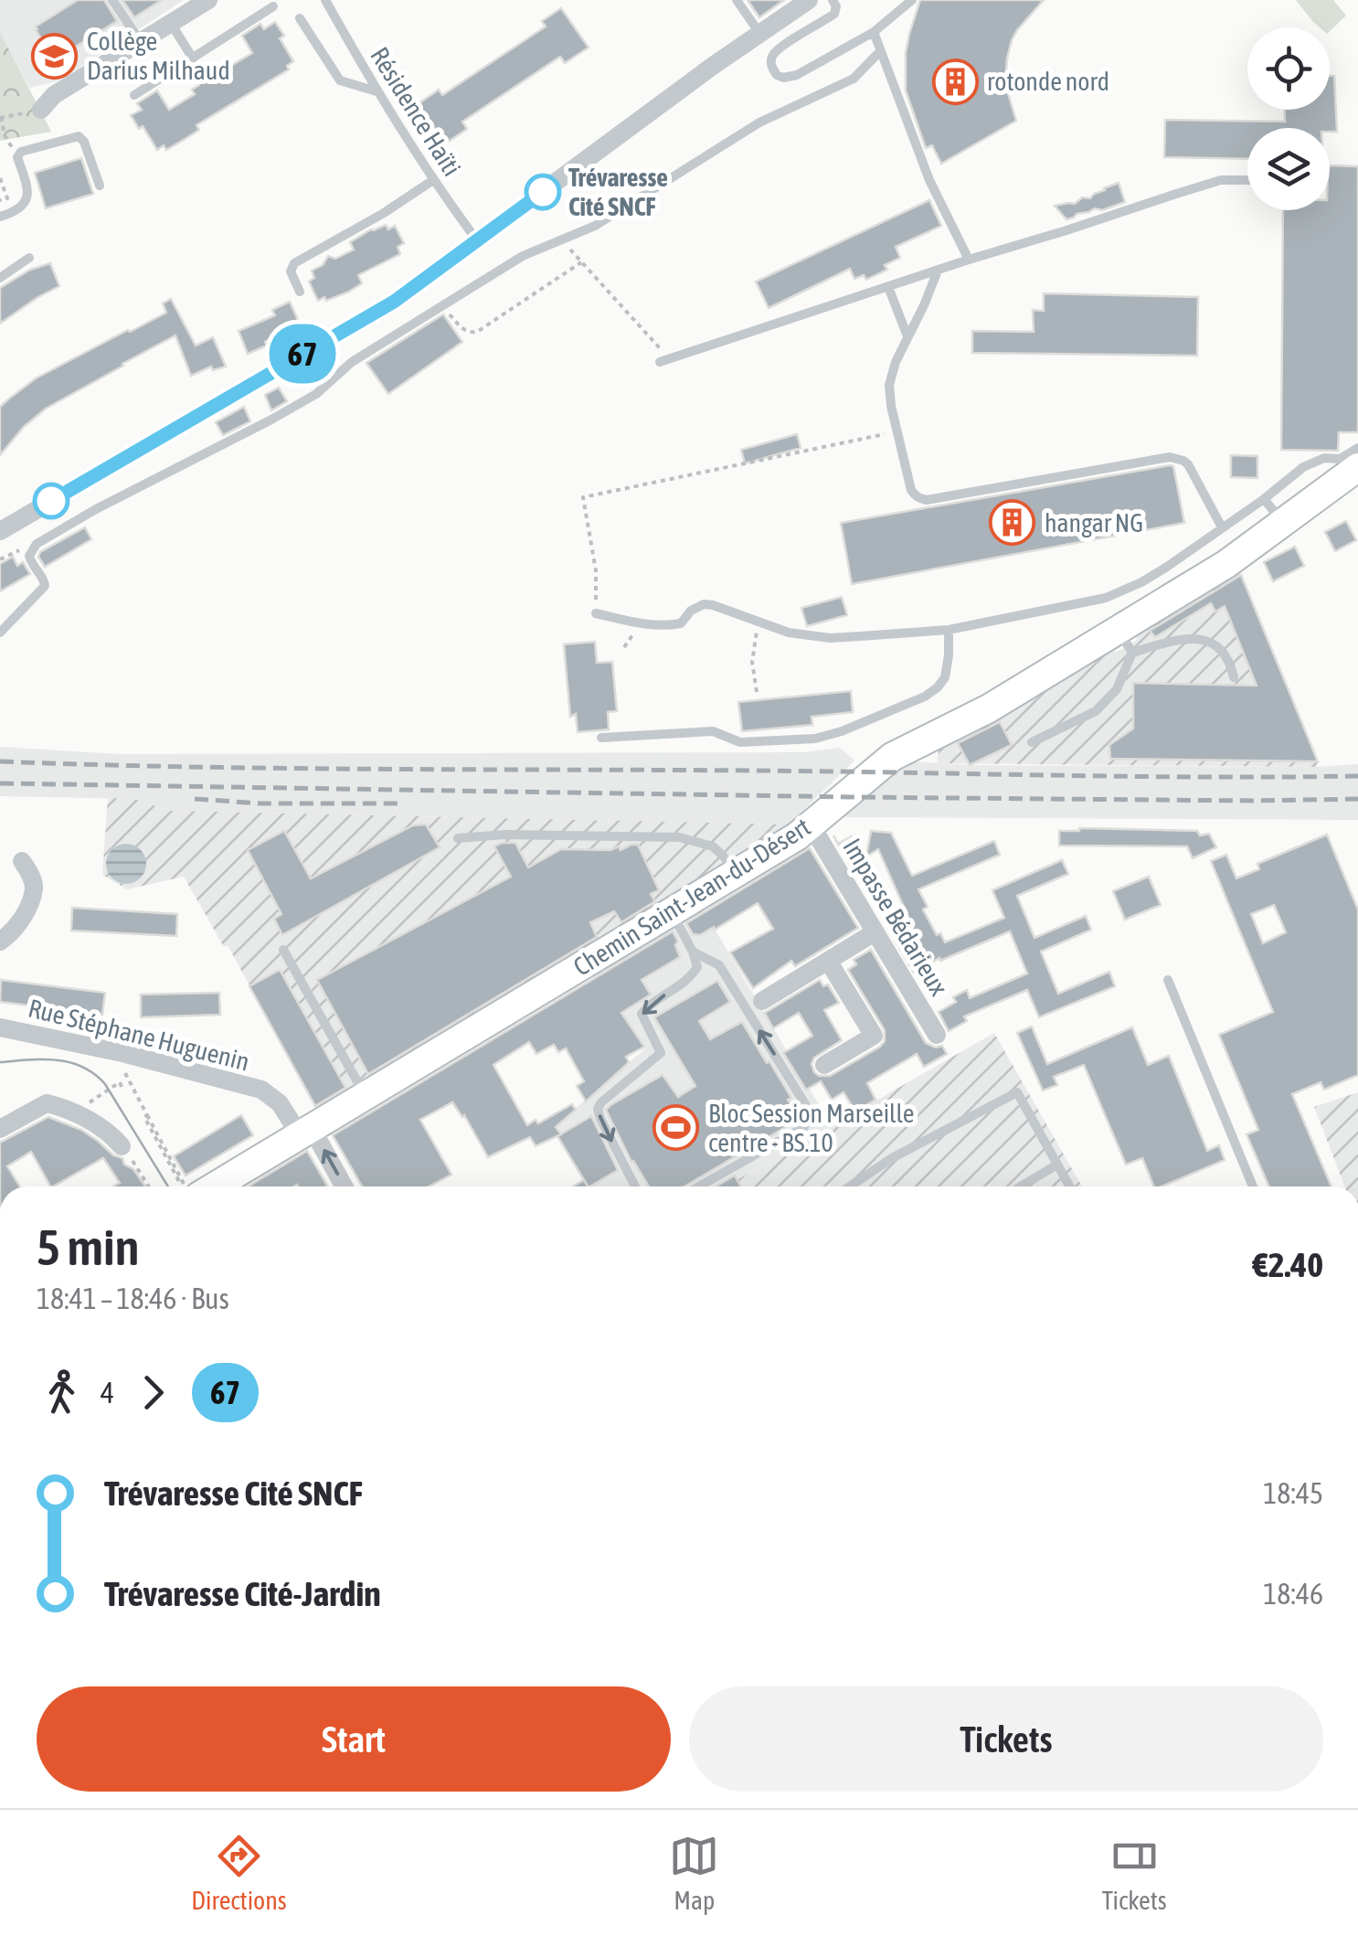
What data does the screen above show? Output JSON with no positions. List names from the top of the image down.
{
  "streets": {
    "street": ["Chemin Saint-Jean-du-Désert", "Impasse Bédarieux", "Rue Stéphane Huguenin"],
    "lane": ["Résidence Haïti"]
  },
  "crossings": [
    ["Chemin Saint-Jean-du-Désert", "Impasse Bédarieux"],
    ["Chemin Saint-Jean-du-Désert", "Rue Stéphane Huguenin"]
  ],
  "places": {
    "school or university": ["Collège Darius Milhaud"],
    "building": ["rotonde nord", "hangar NG"],
    "other": ["Trévaresse Cité SNCF"],
    "sports": ["Bloc Session Marseille centre - BS.10"]
  },
  "lines": ["bus line 67"],
  "page": {
    "on_map": "67",
    "heading": ["5 min", "18:41 – 18:46 · Bus", "€2.40"],
    "legs": ["4", "67"],
    "list": [
      {
        "name": "Trévaresse Cité SNCF",
        "value": "18:45"
      },
      {
        "name": "Trévaresse Cité-Jardin",
        "value": "18:46"
      }
    ],
    "buttons": ["Start", "Tickets"],
    "tabs": ["Directions", "Map", "Tickets"]
  }
}
